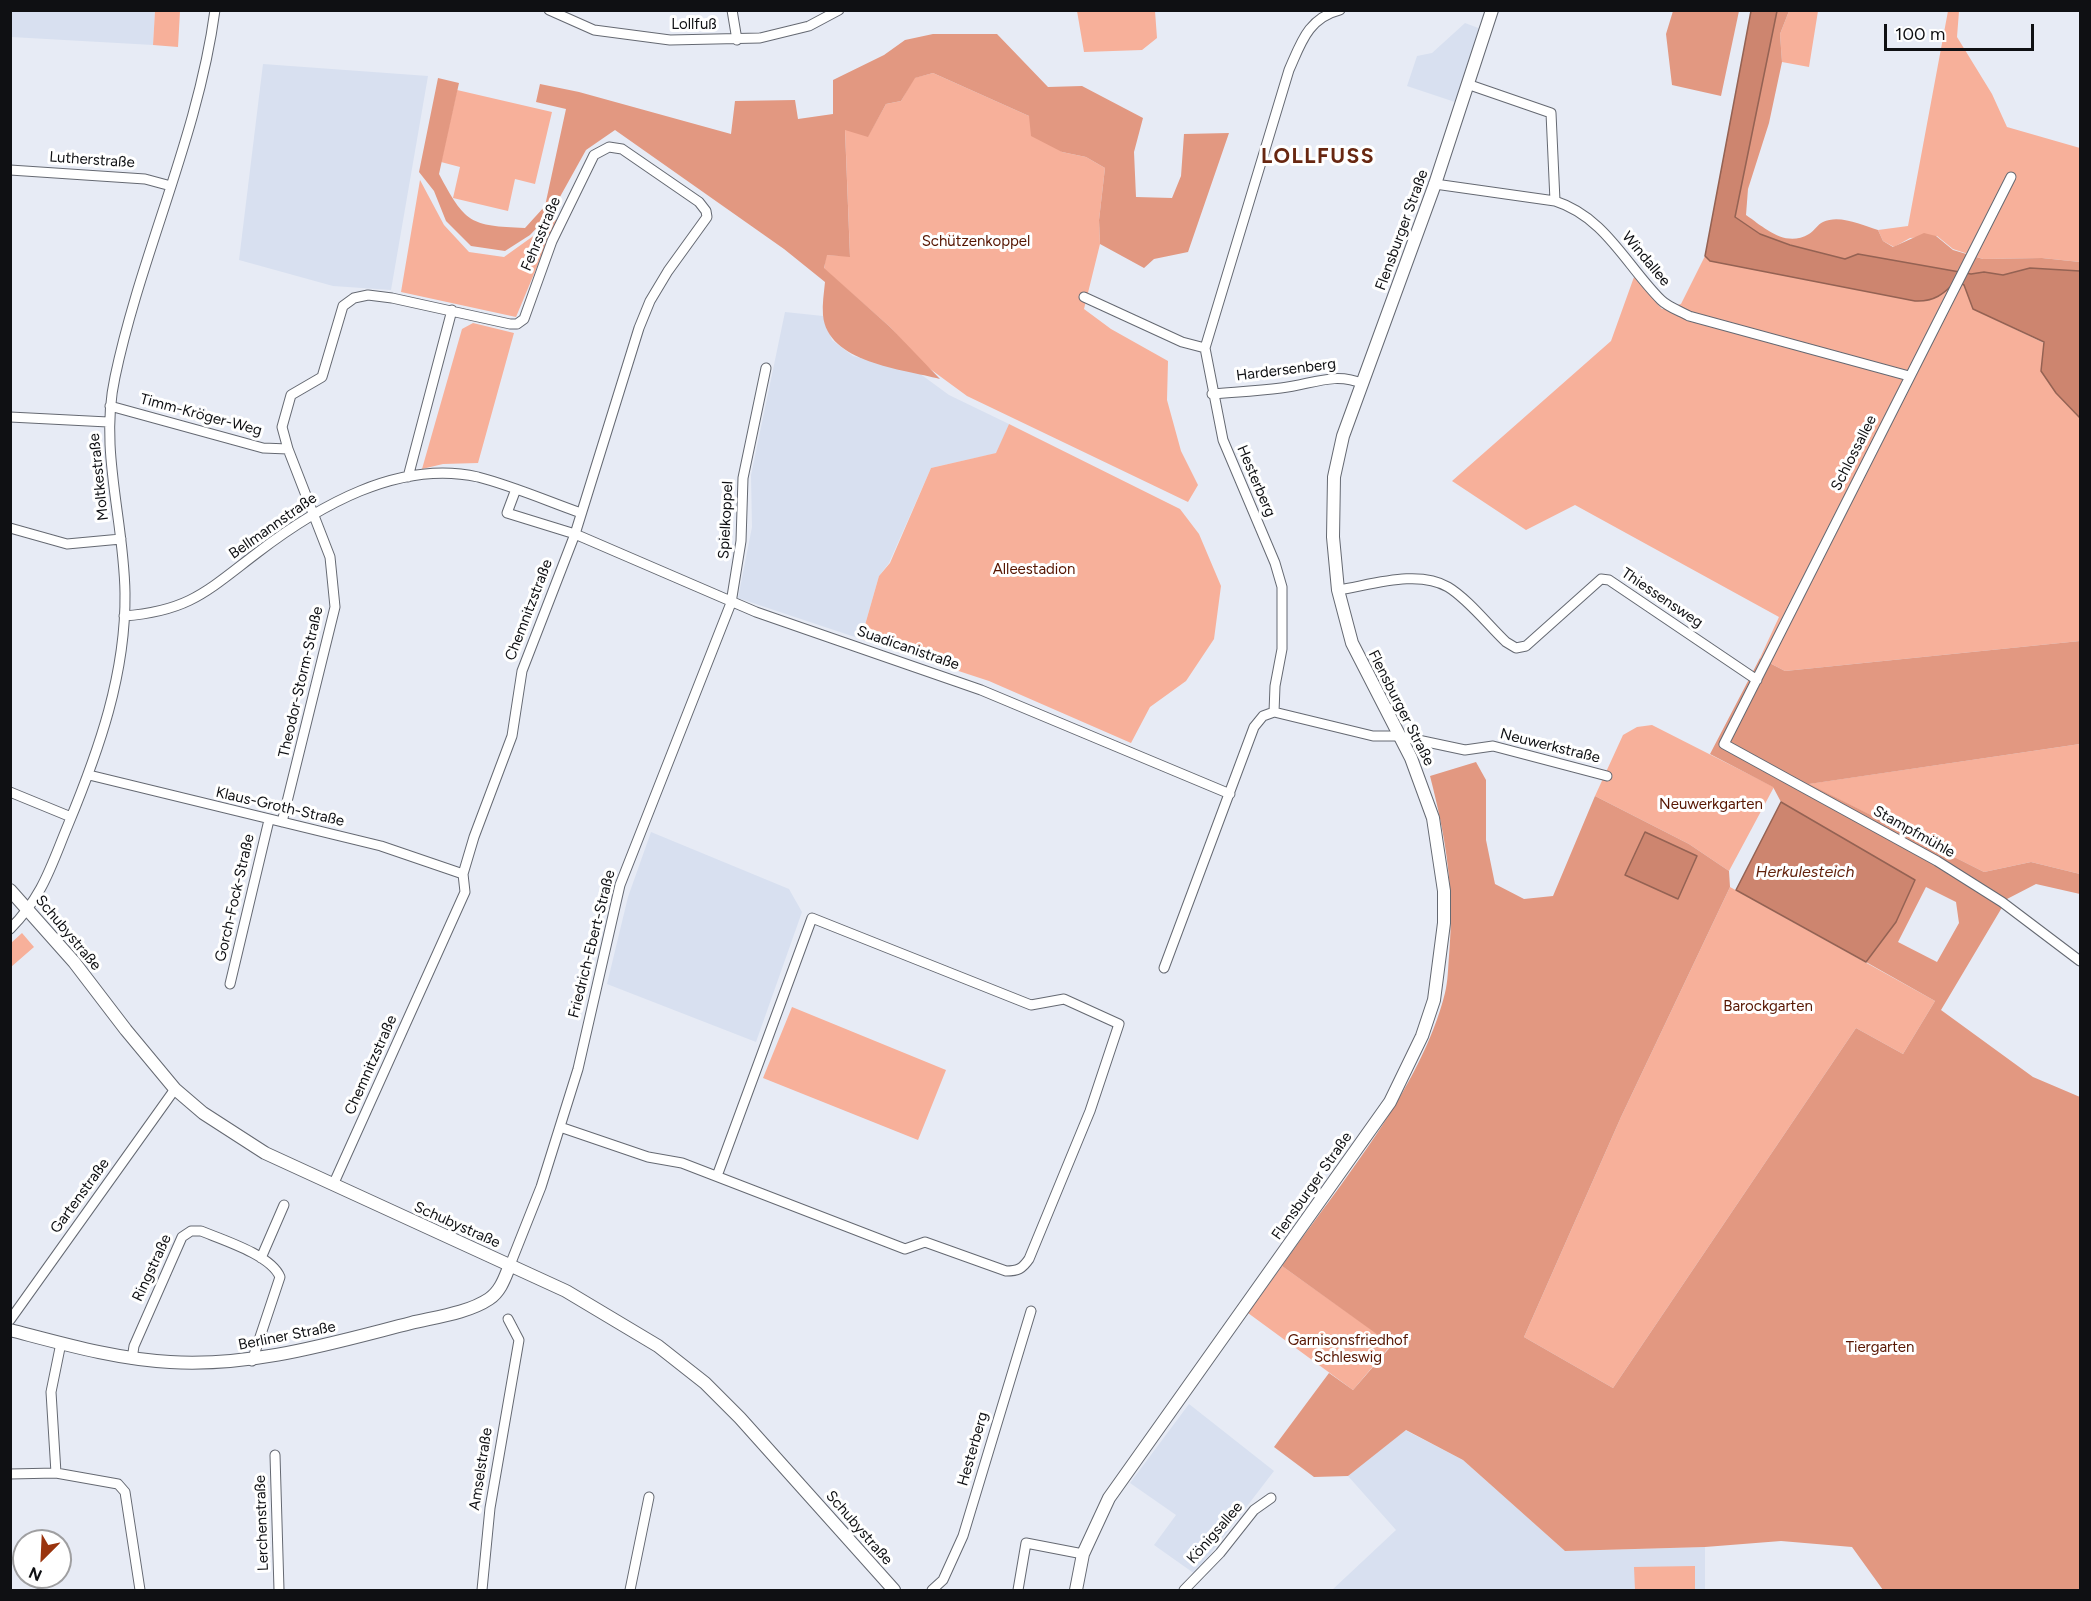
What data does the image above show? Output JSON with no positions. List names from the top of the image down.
{
  "streets": {
    "street": [
      "Lollfuß",
      "Lutherstraße",
      "Flensburger Straße",
      "Fehrsstraße",
      "Windallee",
      "Hardersenberg",
      "Timm-Kröger-Weg",
      "Schlossallee",
      "Moltkestraße",
      "Hesterberg",
      "Spielkoppel",
      "Bellmannstraße",
      "Thiessensweg",
      "Chemnitzstraße",
      "Suadicanistraße",
      "Theodor-Storm-Straße",
      "Neuwerkstraße",
      "Klaus-Groth-Straße",
      "Stampfmühle",
      "Gorch-Fock-Straße",
      "Schubystraße",
      "Friedrich-Ebert-Straße",
      "Gartenstraße",
      "Ringstraße",
      "Berliner Straße",
      "Amselstraße",
      "Lerchenstraße",
      "Königsallee"
    ]
  },
  "crossings": [
    ["Lutherstraße", "Moltkestraße"],
    ["Flensburger Straße", "Windallee"],
    ["Flensburger Straße", "Hardersenberg"],
    ["Flensburger Straße", "Thiessensweg"],
    ["Flensburger Straße", "Neuwerkstraße"],
    ["Fehrsstraße", "Chemnitzstraße"],
    ["Windallee", "Schlossallee"],
    ["Hardersenberg", "Hesterberg"],
    ["Timm-Kröger-Weg", "Moltkestraße"],
    ["Schlossallee", "Thiessensweg"],
    ["Schlossallee", "Stampfmühle"],
    ["Moltkestraße", "Bellmannstraße"],
    ["Moltkestraße", "Klaus-Groth-Straße"],
    ["Moltkestraße", "Schubystraße"],
    ["Hesterberg", "Neuwerkstraße"],
    ["Spielkoppel", "Suadicanistraße"],
    ["Spielkoppel", "Friedrich-Ebert-Straße"],
    ["Bellmannstraße", "Chemnitzstraße"],
    ["Bellmannstraße", "Theodor-Storm-Straße"],
    ["Chemnitzstraße", "Suadicanistraße"],
    ["Chemnitzstraße", "Klaus-Groth-Straße"],
    ["Chemnitzstraße", "Schubystraße"],
    ["Suadicanistraße", "Friedrich-Ebert-Straße"],
    ["Theodor-Storm-Straße", "Klaus-Groth-Straße"],
    ["Klaus-Groth-Straße", "Gorch-Fock-Straße"],
    ["Schubystraße", "Friedrich-Ebert-Straße"],
    ["Schubystraße", "Gartenstraße"],
    ["Schubystraße", "Berliner Straße"],
    ["Friedrich-Ebert-Straße", "Berliner Straße"],
    ["Ringstraße", "Berliner Straße"]
  ],
  "districts": ["LOLLFUSS"],
  "water": ["Herkulesteich"],
  "parks": [
    "Schützenkoppel",
    "Alleestadion",
    "Neuwerkgarten",
    "Barockgarten",
    "Garnisonsfriedhof Schleswig",
    "Tiergarten"
  ],
  "scale_bar": "100 m",
  "north": "bottom left"
}
